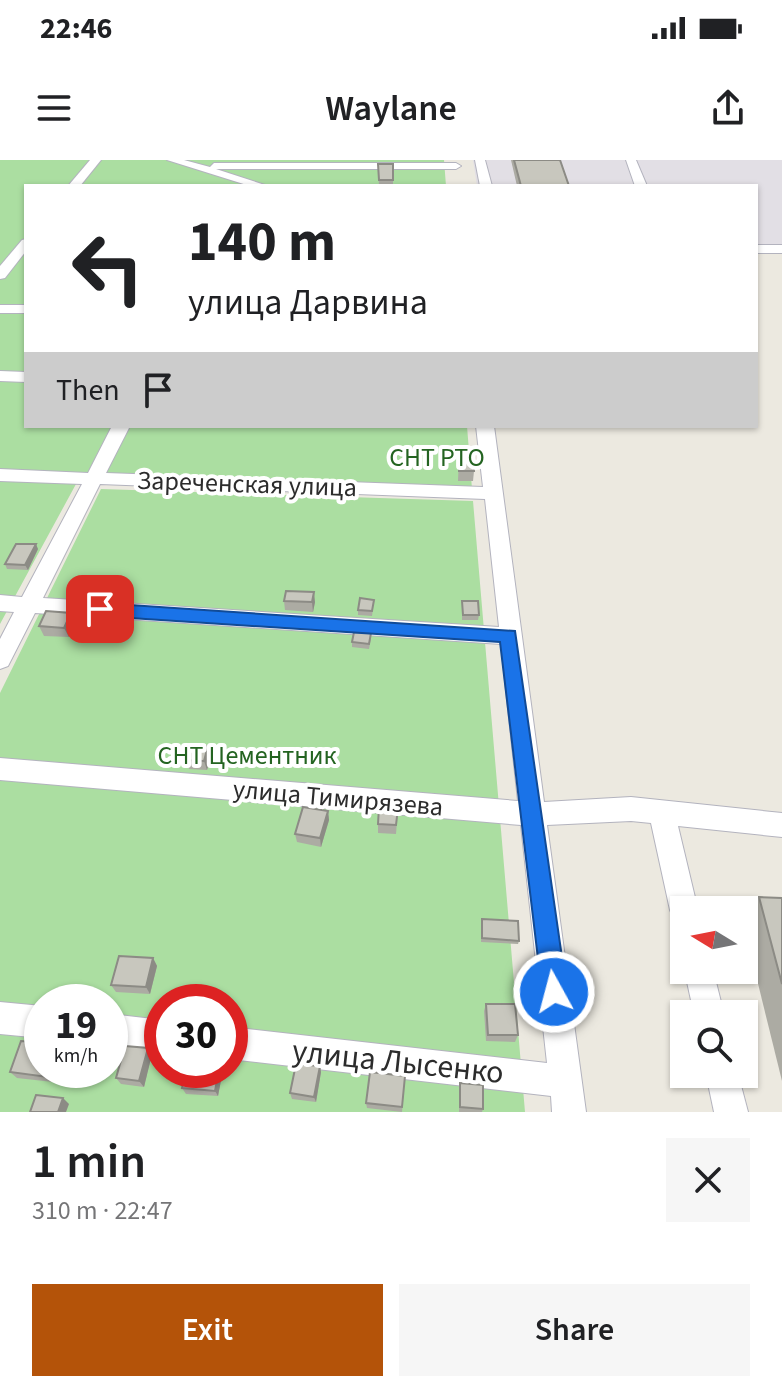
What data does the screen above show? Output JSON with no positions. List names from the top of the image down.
{
  "streets": {
    "street": ["Зареченская улица", "улица Тимирязева", "улица Лысенко"]
  },
  "parks": ["СНТ РТО", "СНТ Цементник"],
  "north": "left",
  "page": {
    "status": "22:46",
    "header": "Waylane",
    "turn": ["140 m", "улица Дарвина"],
    "then": "Then",
    "speed": "19 km/h",
    "limit": "30",
    "heading": ["1 min", "310 m · 22:47"],
    "buttons": ["Exit", "Share"]
  }
}
